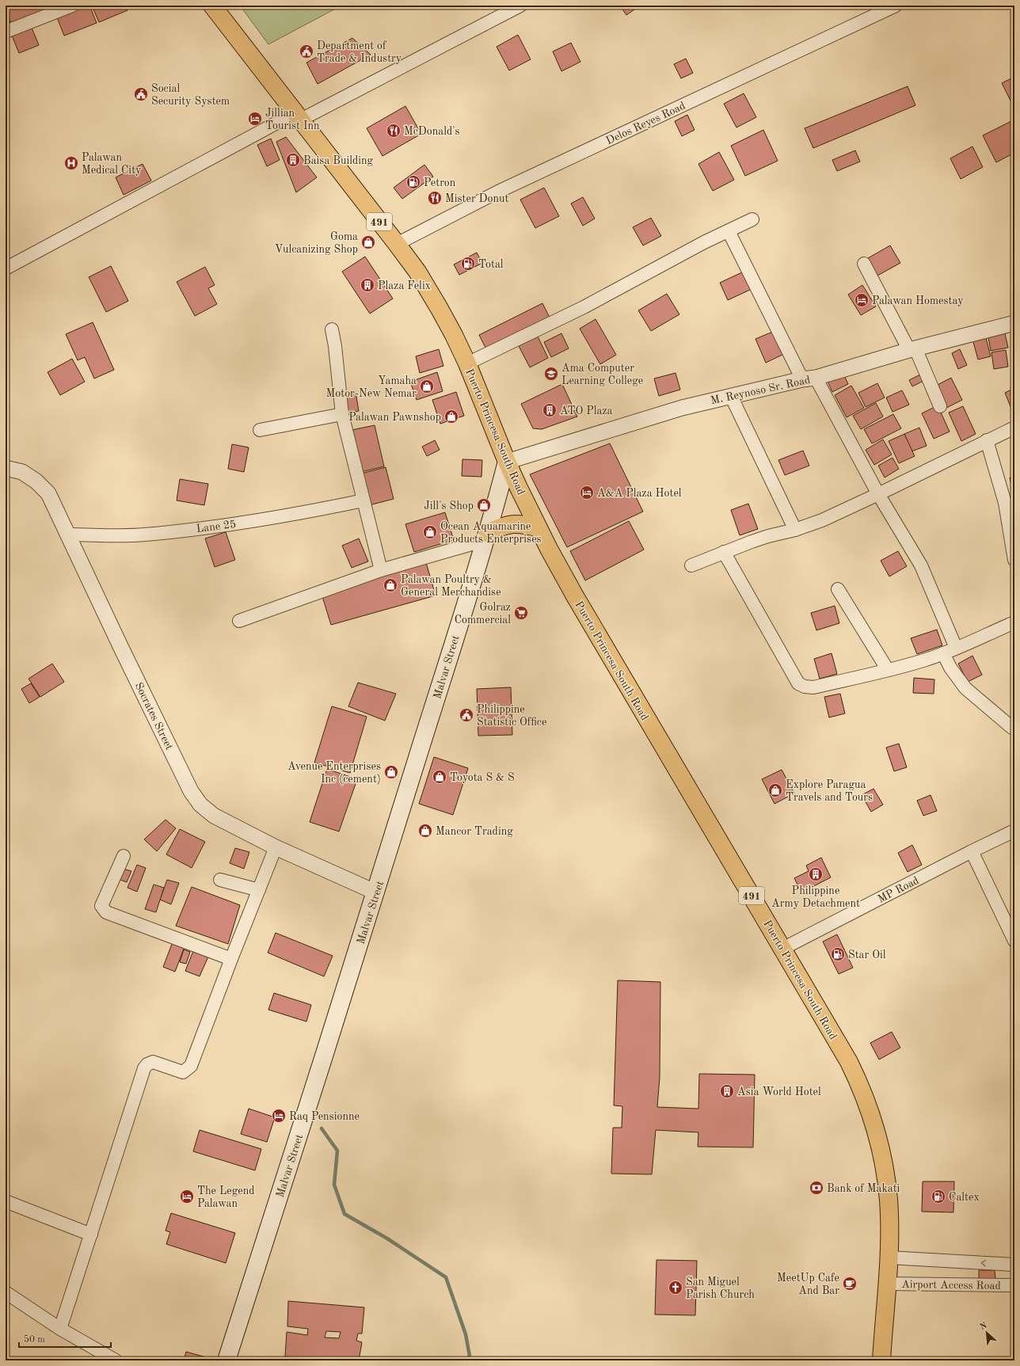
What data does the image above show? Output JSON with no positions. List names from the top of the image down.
{
  "streets": {
    "main road": ["491", "Puerto Princesa South Road", "Malvar Street"],
    "street": [
      "Delos Reyes Road",
      "M. Reynoso Sr. Road",
      "Lane 25",
      "Socrates Street",
      "MP Road",
      "Airport Access Road"
    ]
  },
  "crossings": [
    ["Delos Reyes Road", "Puerto Princesa South Road"],
    ["M. Reynoso Sr. Road", "Puerto Princesa South Road"],
    ["M. Reynoso Sr. Road", "Malvar Street"],
    ["Puerto Princesa South Road", "Malvar Street"],
    ["Puerto Princesa South Road", "MP Road"],
    ["Puerto Princesa South Road", "Airport Access Road"],
    ["Lane 25", "Socrates Street"],
    ["Malvar Street", "Socrates Street"]
  ],
  "places": {
    "public building": ["Department of Trade & Industry", "Social Security System", "Philippine Statistic Office"],
    "hotel": [
      "Jillian Tourist Inn",
      "Palawan Homestay",
      "A&A Plaza Hotel",
      "Raq Pensionne",
      "The Legend Palawan"
    ],
    "restaurant": ["McDonald's", "Mister Donut"],
    "building": [
      "Baisa Building",
      "Plaza Felix",
      "ATO Plaza",
      "Philippine Army Detachment",
      "Asia World Hotel"
    ],
    "hospital": ["Palawan Medical City"],
    "fuel station": [
      "Petron",
      "Total",
      "Star Oil",
      "Caltex"
    ],
    "shop": [
      "Goma Vulcanizing Shop",
      "Yamaha Motor-New Nemar",
      "Palawan Pawnshop",
      "Jill's Shop",
      "Ocean Aquamarine Products Enterprises",
      "Palawan Poultry & General Merchandise",
      "Avenue Enterprises Inc (cement)",
      "Toyota S & S",
      "Explore Paragua Travels and Tours",
      "Mancor Trading"
    ],
    "school or university": ["Ama Computer Learning College"],
    "supermarket": ["Golraz Commercial"],
    "bank": ["Bank of Makati"],
    "cafe": ["MeetUp Cafe And Bar"],
    "church": ["San Miguel Parish Church"]
  },
  "scale_bar": "50 m",
  "north": "top left"
}
